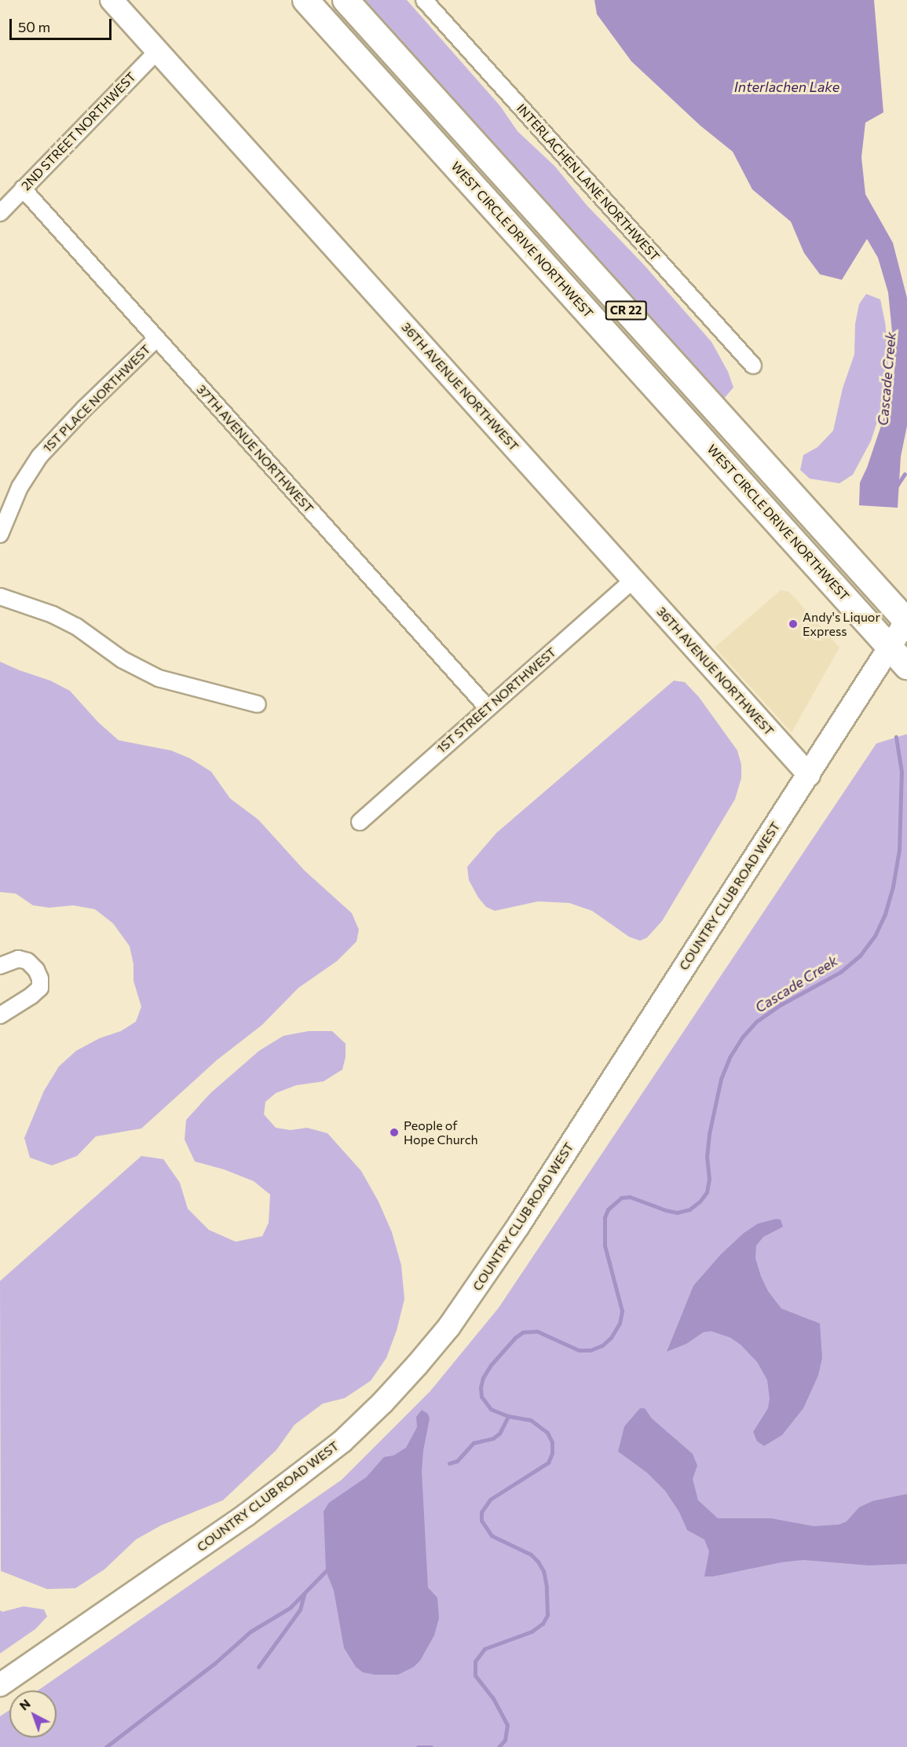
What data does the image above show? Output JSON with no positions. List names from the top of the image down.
{
  "streets": {
    "main road": [
      "WEST CIRCLE DRIVE NORTHWEST",
      "CR 22",
      "36TH AVENUE NORTHWEST",
      "COUNTRY CLUB ROAD WEST"
    ],
    "street": [
      "2ND STREET NORTHWEST",
      "INTERLACHEN LANE NORTHWEST",
      "1ST PLACE NORTHWEST",
      "37TH AVENUE NORTHWEST",
      "1ST STREET NORTHWEST"
    ]
  },
  "crossings": [
    ["2ND STREET NORTHWEST", "36TH AVENUE NORTHWEST"],
    ["2ND STREET NORTHWEST", "37TH AVENUE NORTHWEST"],
    ["WEST CIRCLE DRIVE NORTHWEST", "CR 22"],
    ["WEST CIRCLE DRIVE NORTHWEST", "COUNTRY CLUB ROAD WEST"],
    ["CR 22", "COUNTRY CLUB ROAD WEST"],
    ["36TH AVENUE NORTHWEST", "1ST STREET NORTHWEST"],
    ["36TH AVENUE NORTHWEST", "COUNTRY CLUB ROAD WEST"],
    ["1ST PLACE NORTHWEST", "37TH AVENUE NORTHWEST"],
    ["37TH AVENUE NORTHWEST", "1ST STREET NORTHWEST"]
  ],
  "water": ["Interlachen Lake", "Cascade Creek"],
  "places": ["Andy's Liquor Express", "People of Hope Church"],
  "scale_bar": "50 m",
  "north": "top left"
}
